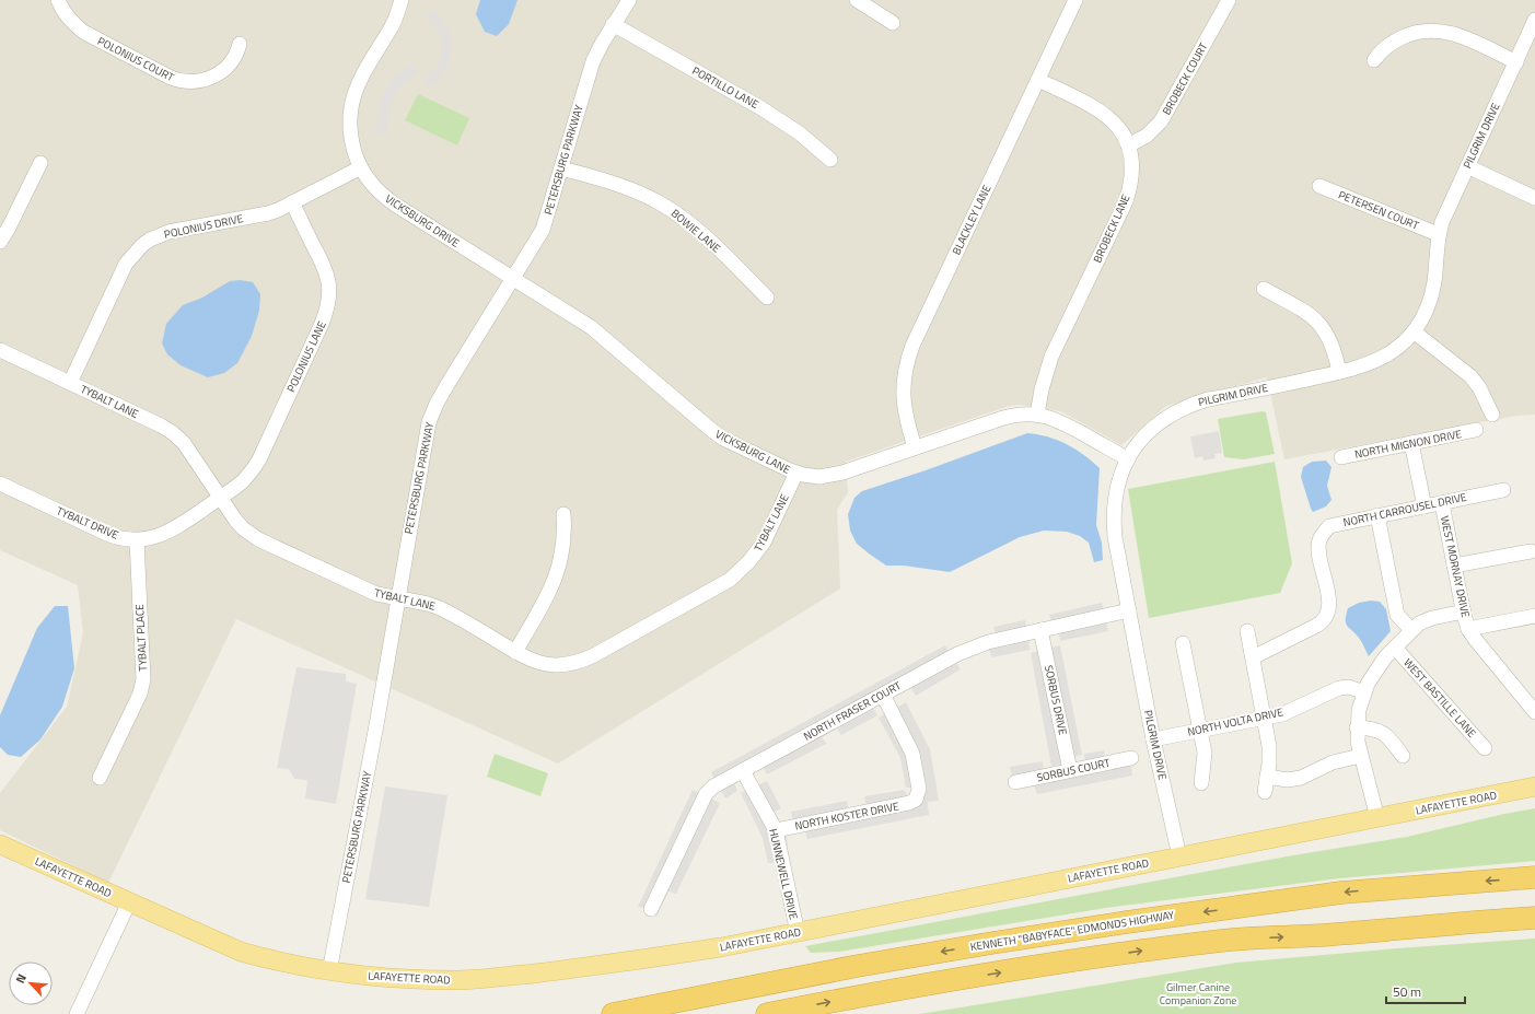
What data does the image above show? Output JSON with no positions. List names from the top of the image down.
{
  "streets": {
    "highway": ["KENNETH \"BABYFACE\" EDMONDS HIGHWAY"],
    "main road": ["LAFAYETTE ROAD"],
    "street": [
      "POLONIUS COURT",
      "BROBECK COURT",
      "PORTILLO LANE",
      "PILGRIM DRIVE",
      "PETERSBURG PARKWAY",
      "PETERSEN COURT",
      "BLACKLEY LANE",
      "VICKSBURG DRIVE",
      "POLONIUS DRIVE",
      "BROBECK LANE",
      "BOWIE LANE",
      "POLONIUS LANE",
      "TYBALT LANE",
      "NORTH MIGNON DRIVE",
      "VICKSBURG LANE",
      "NORTH CARROUSEL DRIVE",
      "TYBALT DRIVE",
      "WEST MORNAY DRIVE",
      "TYBALT PLACE",
      "WEST BASTILLE LANE",
      "SORBUS DRIVE",
      "NORTH FRASER COURT",
      "NORTH VOLTA DRIVE",
      "SORBUS COURT",
      "NORTH KOSTER DRIVE",
      "HUNNEWELL DRIVE"
    ]
  },
  "crossings": [
    ["BROBECK COURT", "BROBECK LANE"],
    ["PORTILLO LANE", "PETERSBURG PARKWAY"],
    ["PILGRIM DRIVE", "PETERSEN COURT"],
    ["PILGRIM DRIVE", "VICKSBURG LANE"],
    ["PILGRIM DRIVE", "NORTH FRASER COURT"],
    ["PILGRIM DRIVE", "NORTH VOLTA DRIVE"],
    ["PILGRIM DRIVE", "LAFAYETTE ROAD"],
    ["PETERSBURG PARKWAY", "VICKSBURG DRIVE"],
    ["PETERSBURG PARKWAY", "BOWIE LANE"],
    ["PETERSBURG PARKWAY", "TYBALT LANE"],
    ["PETERSBURG PARKWAY", "VICKSBURG LANE"],
    ["PETERSBURG PARKWAY", "LAFAYETTE ROAD"],
    ["BLACKLEY LANE", "BROBECK LANE"],
    ["BLACKLEY LANE", "VICKSBURG LANE"],
    ["VICKSBURG DRIVE", "POLONIUS DRIVE"],
    ["VICKSBURG DRIVE", "VICKSBURG LANE"],
    ["POLONIUS DRIVE", "POLONIUS LANE"],
    ["POLONIUS DRIVE", "TYBALT LANE"],
    ["BROBECK LANE", "VICKSBURG LANE"],
    ["POLONIUS LANE", "TYBALT LANE"],
    ["POLONIUS LANE", "TYBALT DRIVE"],
    ["TYBALT LANE", "VICKSBURG LANE"],
    ["TYBALT LANE", "TYBALT DRIVE"],
    ["NORTH CARROUSEL DRIVE", "WEST MORNAY DRIVE"],
    ["TYBALT DRIVE", "TYBALT PLACE"],
    ["SORBUS DRIVE", "NORTH FRASER COURT"],
    ["SORBUS DRIVE", "SORBUS COURT"],
    ["NORTH FRASER COURT", "NORTH KOSTER DRIVE"],
    ["NORTH FRASER COURT", "HUNNEWELL DRIVE"],
    ["LAFAYETTE ROAD", "HUNNEWELL DRIVE"],
    ["NORTH KOSTER DRIVE", "HUNNEWELL DRIVE"]
  ],
  "parks": ["Gilmer Canine Companion Zone"],
  "scale_bar": "50 m",
  "north": "top left"
}
